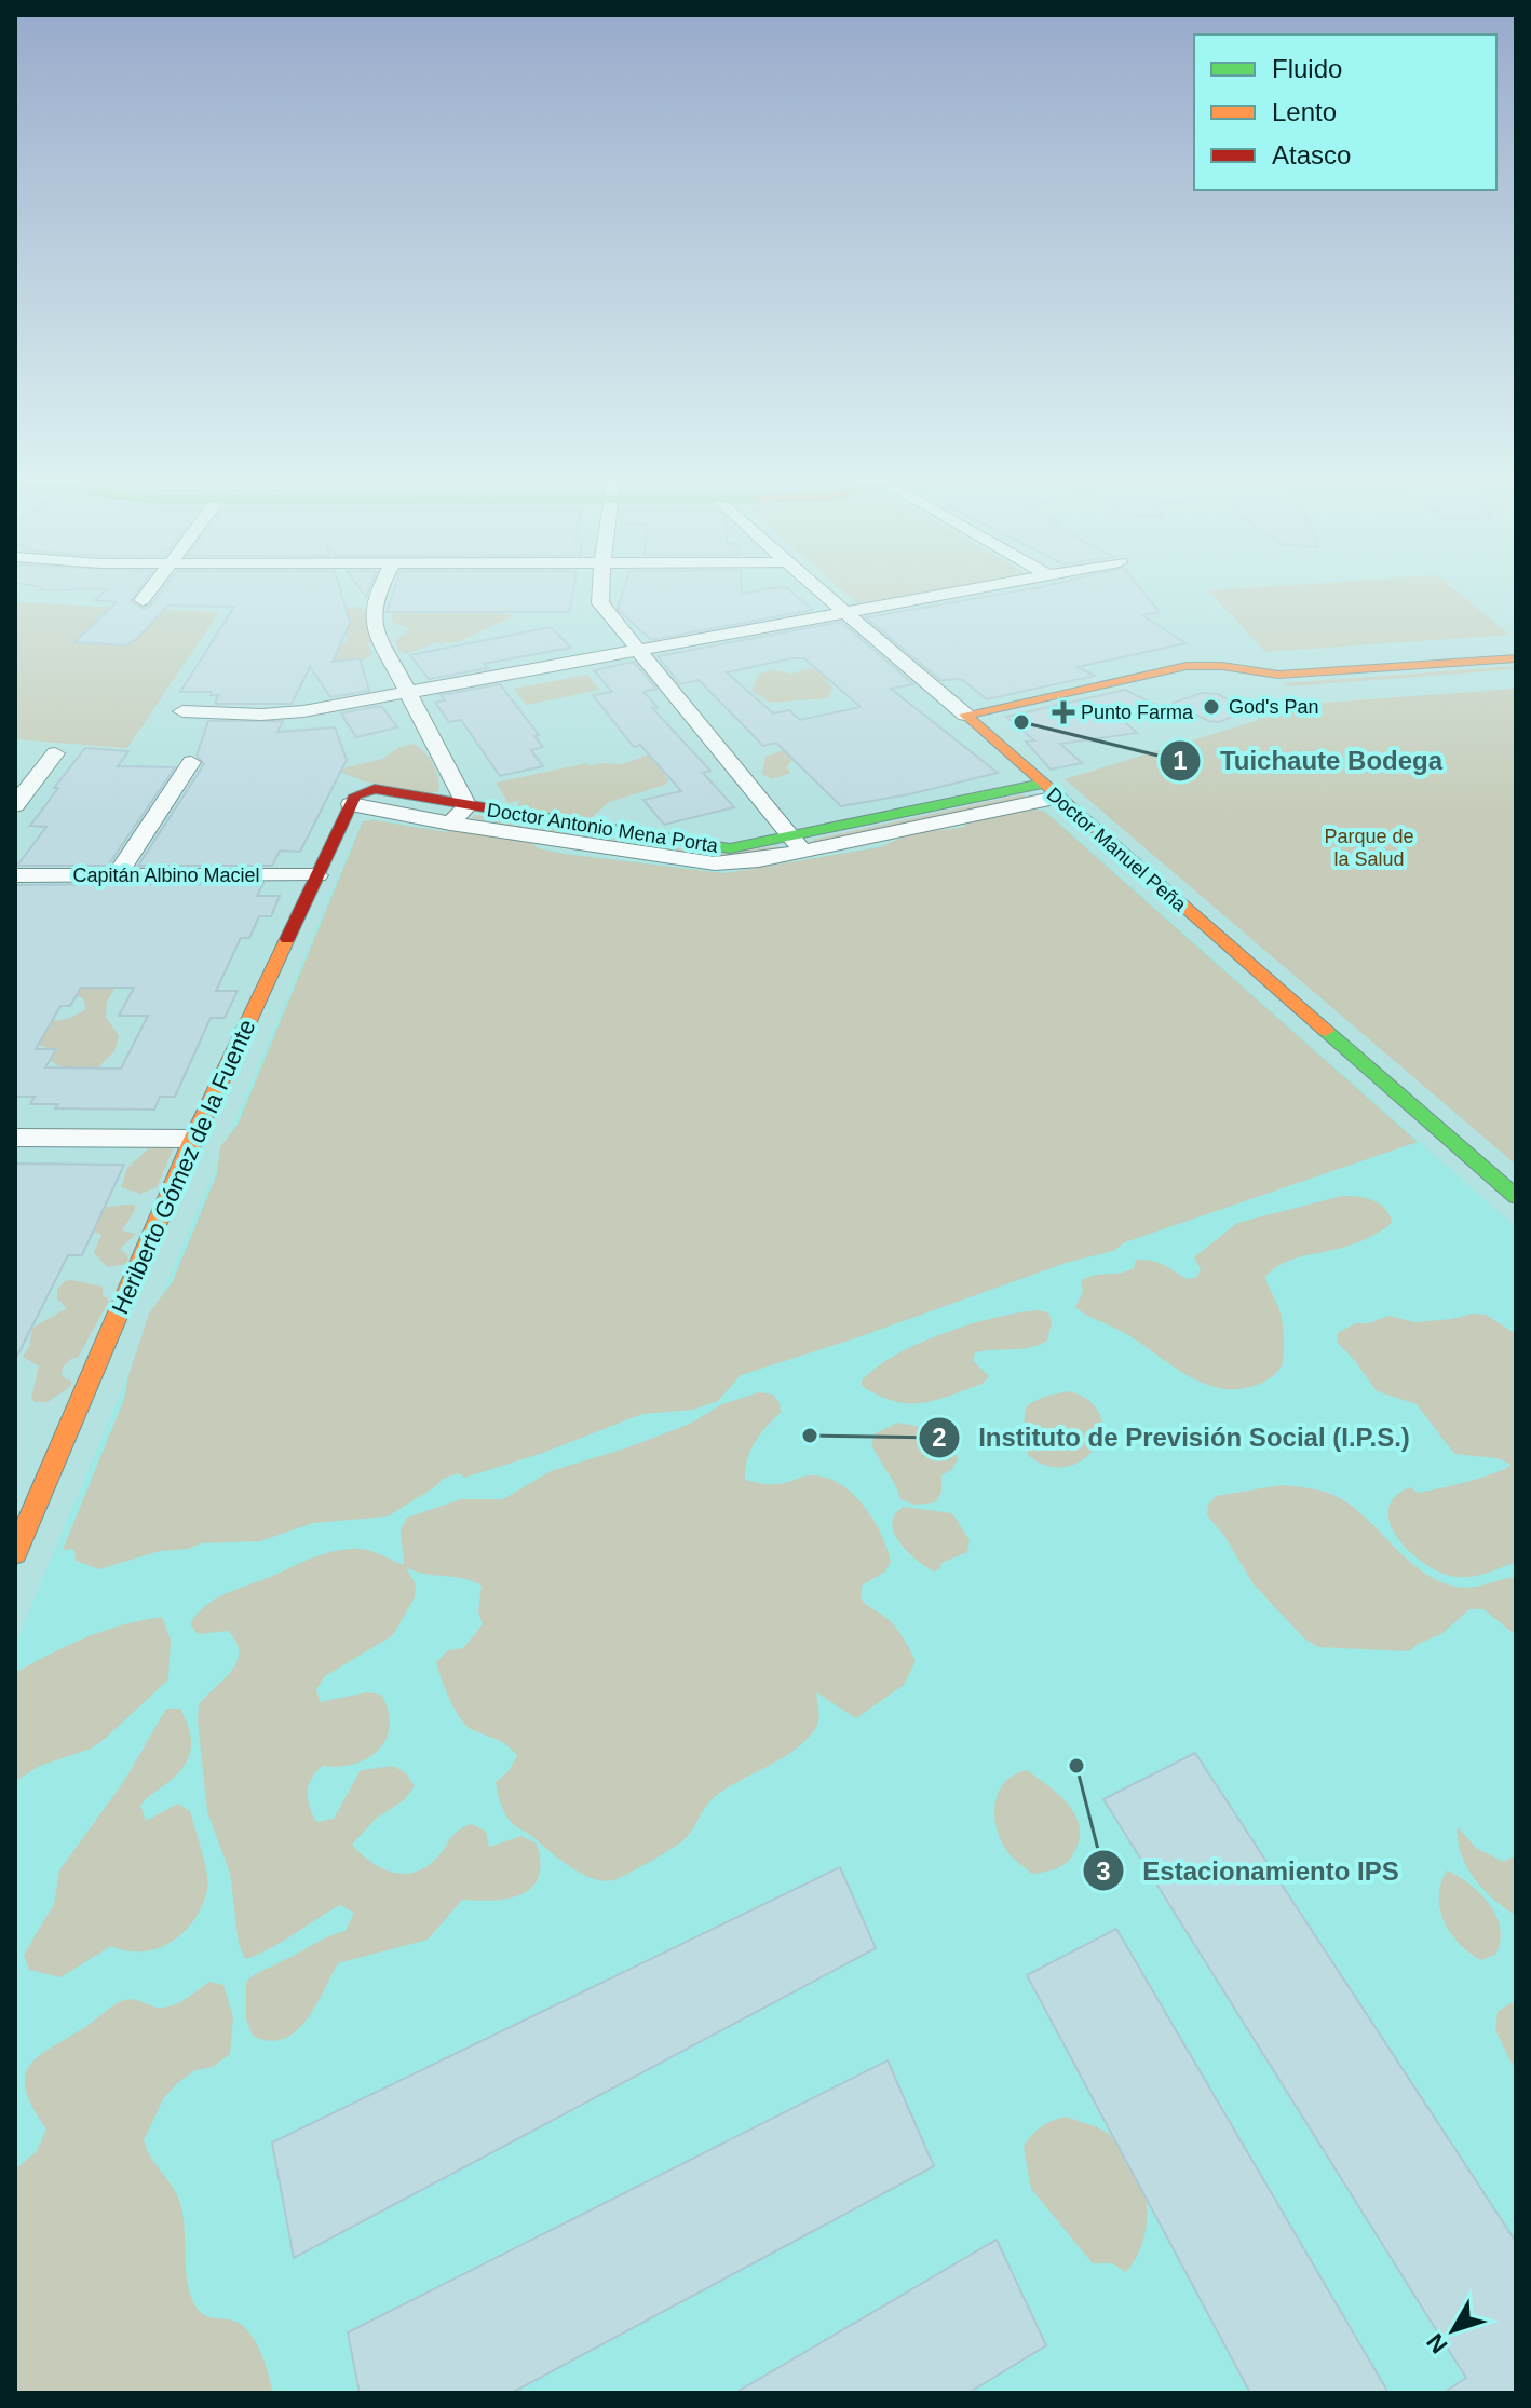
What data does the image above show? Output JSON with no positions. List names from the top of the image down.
{
  "streets": {
    "street": [
      "Doctor Antonio Mena Porta",
      "Doctor Manuel Peña",
      "Capitán Albino Maciel",
      "Heriberto Gómez de la Fuente"
    ]
  },
  "crossings": [
    ["Doctor Antonio Mena Porta", "Heriberto Gómez de la Fuente"],
    ["Capitán Albino Maciel", "Heriberto Gómez de la Fuente"]
  ],
  "parks": ["Parque de la Salud"],
  "places": {
    "other": [
      "God's Pan",
      "Tuichaute Bodega",
      "Instituto de Previsión Social (I.P.S.)",
      "Estacionamiento IPS"
    ],
    "health": ["Punto Farma"]
  },
  "legend": ["Fluido", "Lento", "Atasco"],
  "north": "bottom left"
}
